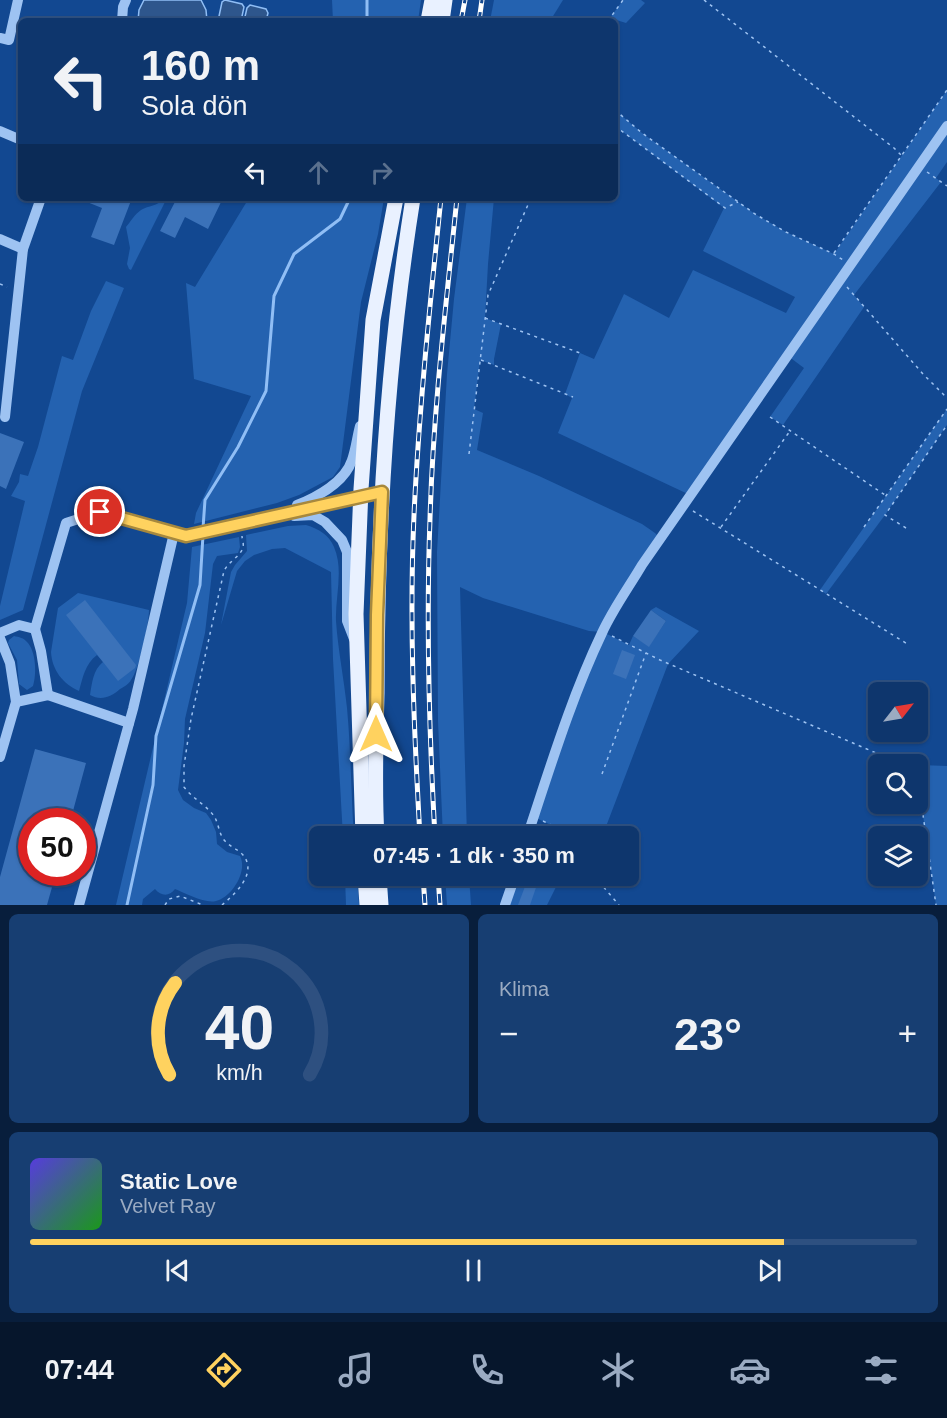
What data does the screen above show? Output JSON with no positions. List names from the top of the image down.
{
  "north": "top right",
  "page": {
    "turn": ["160 m", "Sola dön"],
    "limit": "50",
    "trip": "07:45 · 1 dk · 350 m",
    "tile": "Klima",
    "heat": ["−", "23°", "+"],
    "song": ["Static Love", "Velvet Ray"],
    "tabs": "07:44",
    "gauge": ["40", "km/h"]
  }
}
